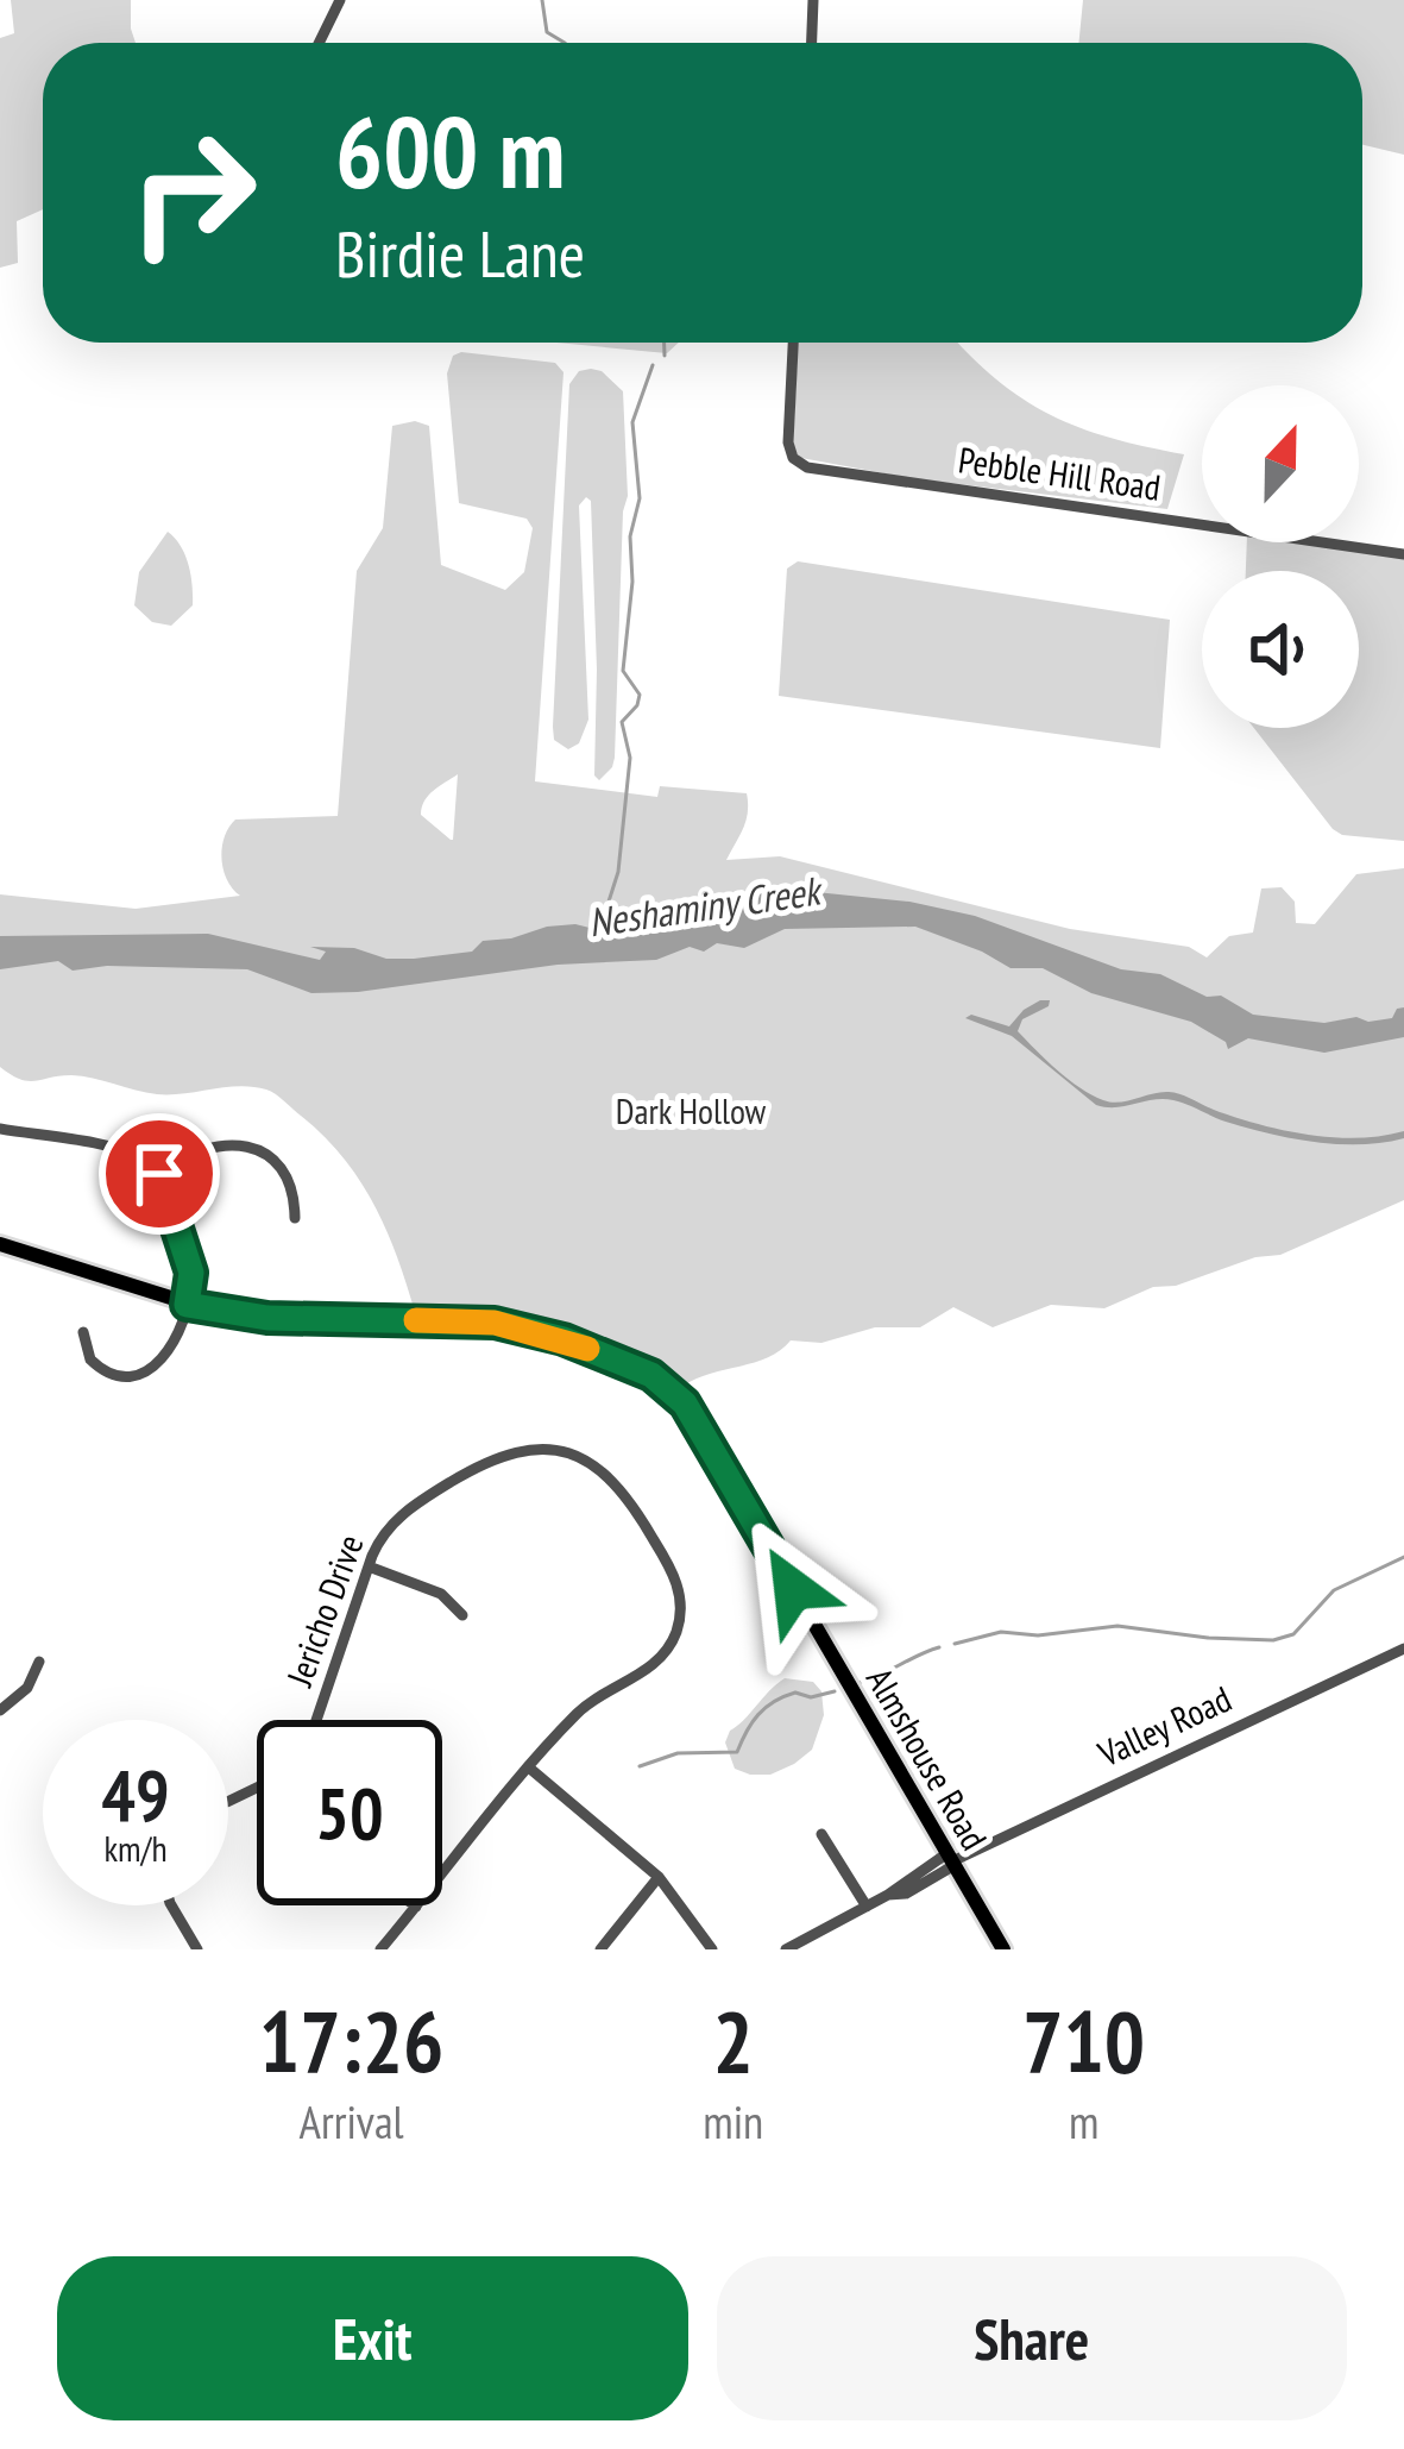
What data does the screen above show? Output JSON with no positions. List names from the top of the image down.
{
  "streets": {
    "main road": ["Almshouse Road"],
    "street": ["Pebble Hill Road", "Jericho Drive", "Valley Road"]
  },
  "crossings": [
    ["Valley Road", "Almshouse Road"]
  ],
  "water": ["Neshaminy Creek"],
  "parks": ["Dark Hollow"],
  "north": "top",
  "page": {
    "turn": ["600 m", "Birdie Lane"],
    "speed": "49 km/h",
    "limit": "50",
    "eta": [
      "17:26",
      "Arrival",
      "2",
      "min",
      "710",
      "m"
    ],
    "buttons": ["Exit", "Share"]
  }
}
